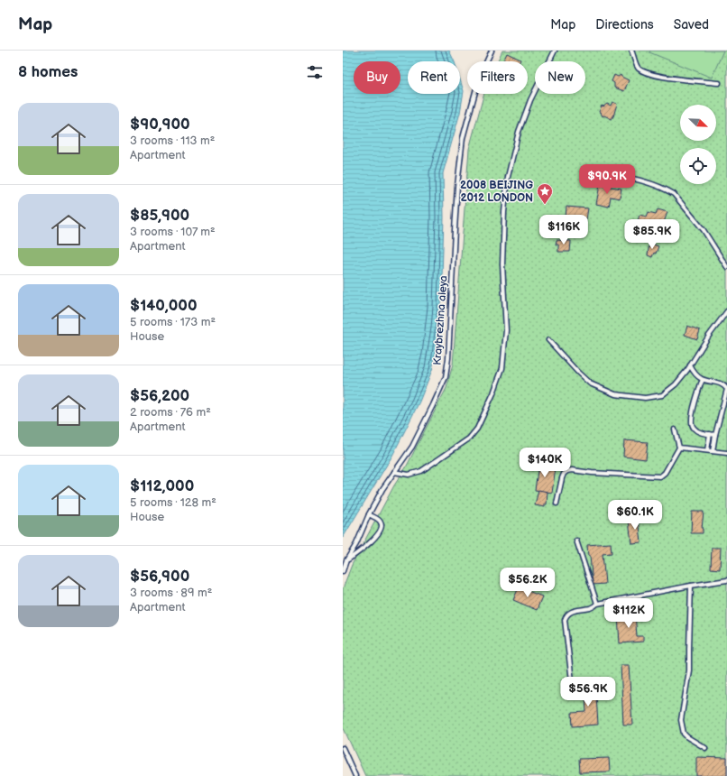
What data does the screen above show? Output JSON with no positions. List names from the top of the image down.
{
  "streets": {
    "lane": ["Kraybrezhna aleya"]
  },
  "places": {
    "place": ["2008 BEIJING 2012 LONDON"]
  },
  "north": "bottom right",
  "page": {
    "header": "Map",
    "nav": ["Map", "Directions", "Saved"],
    "heading": "8 homes",
    "chip": [
      "Buy",
      "Rent",
      "Filters",
      "New"
    ],
    "list": [
      {
        "name": "$90,900",
        "note": "3 rooms · 113 m² · Apartment"
      },
      {
        "name": "$85,900",
        "note": "3 rooms · 107 m² · Apartment"
      },
      {
        "name": "$140,000",
        "note": "5 rooms · 173 m² · House"
      },
      {
        "name": "$56,200",
        "note": "2 rooms · 76 m² · Apartment"
      },
      {
        "name": "$112,000",
        "note": "5 rooms · 128 m² · House"
      },
      {
        "name": "$56,900",
        "note": "3 rooms · 89 m² · Apartment"
      }
    ],
    "price": [
      "$90.9K",
      "$116K",
      "$85.9K",
      "$140K",
      "$60.1K",
      "$56.2K",
      "$112K",
      "$56.9K"
    ]
  }
}
